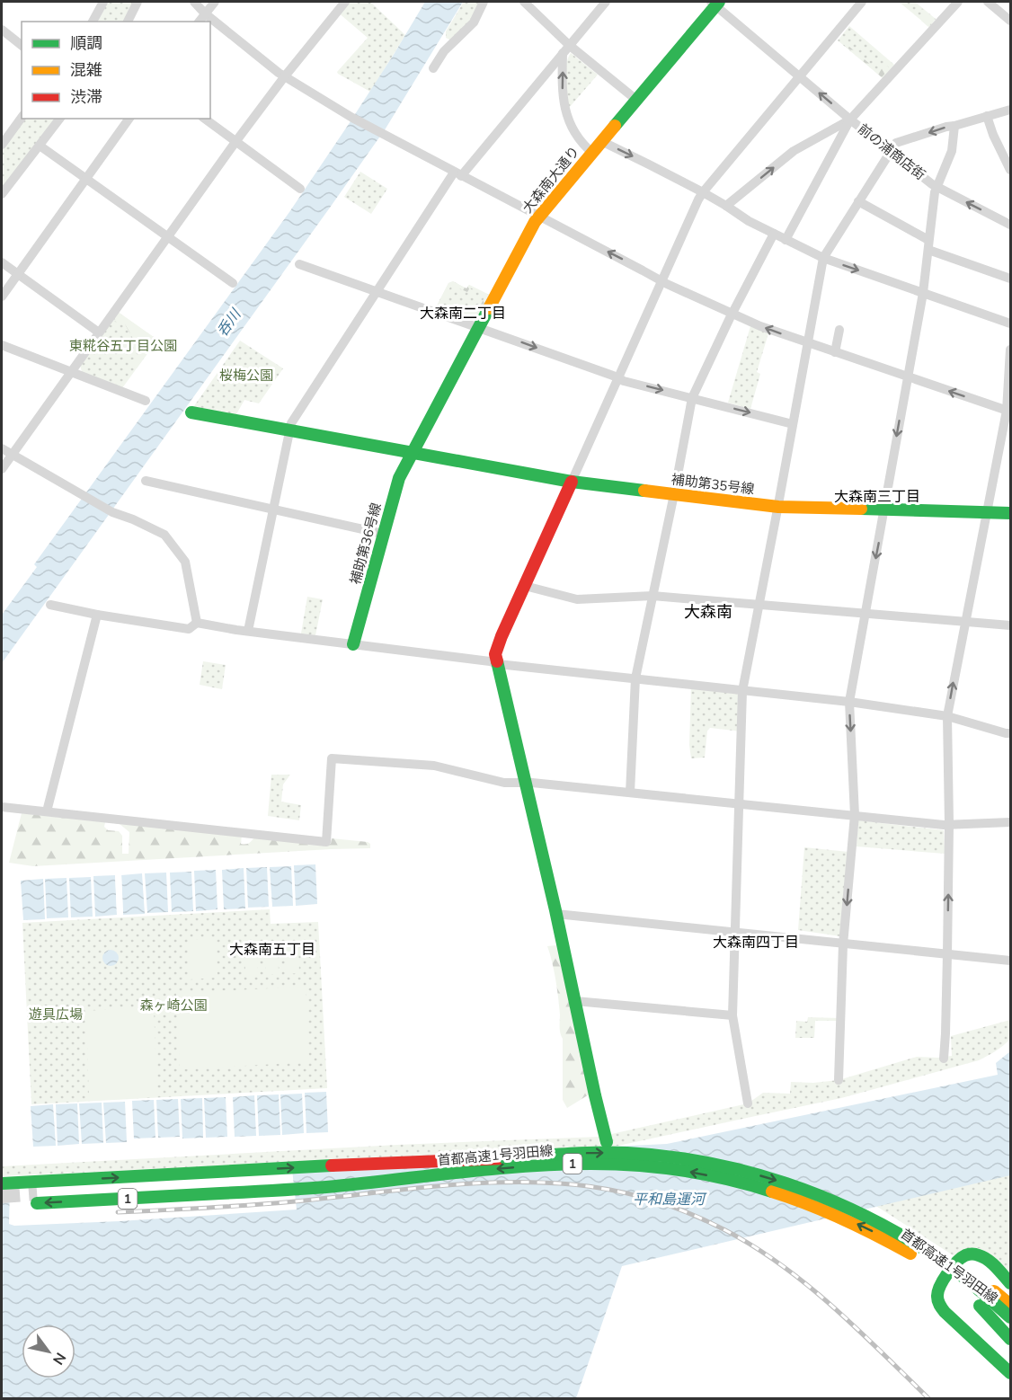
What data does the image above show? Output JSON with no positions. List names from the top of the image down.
{
  "streets": {
    "main road": [
      "大森南大通り",
      "補助第35号線",
      "補助第36号線",
      "首都高速1号羽田線",
      "1"
    ],
    "street": ["前の浦商店街"]
  },
  "crossings": [
    ["前の浦商店街", "大森南大通り"],
    ["大森南大通り", "補助第35号線"],
    ["大森南大通り", "補助第36号線"],
    ["補助第35号線", "補助第36号線"]
  ],
  "districts": [
    "大森南二丁目",
    "大森南三丁目",
    "大森南",
    "大森南四丁目",
    "大森南五丁目"
  ],
  "water": ["呑川", "平和島運河"],
  "parks": [
    "東糀谷五丁目公園",
    "桜梅公園",
    "森ヶ崎公園",
    "遊具広場"
  ],
  "legend": ["順調", "混雑", "渋滞"],
  "north": "bottom right"
}
